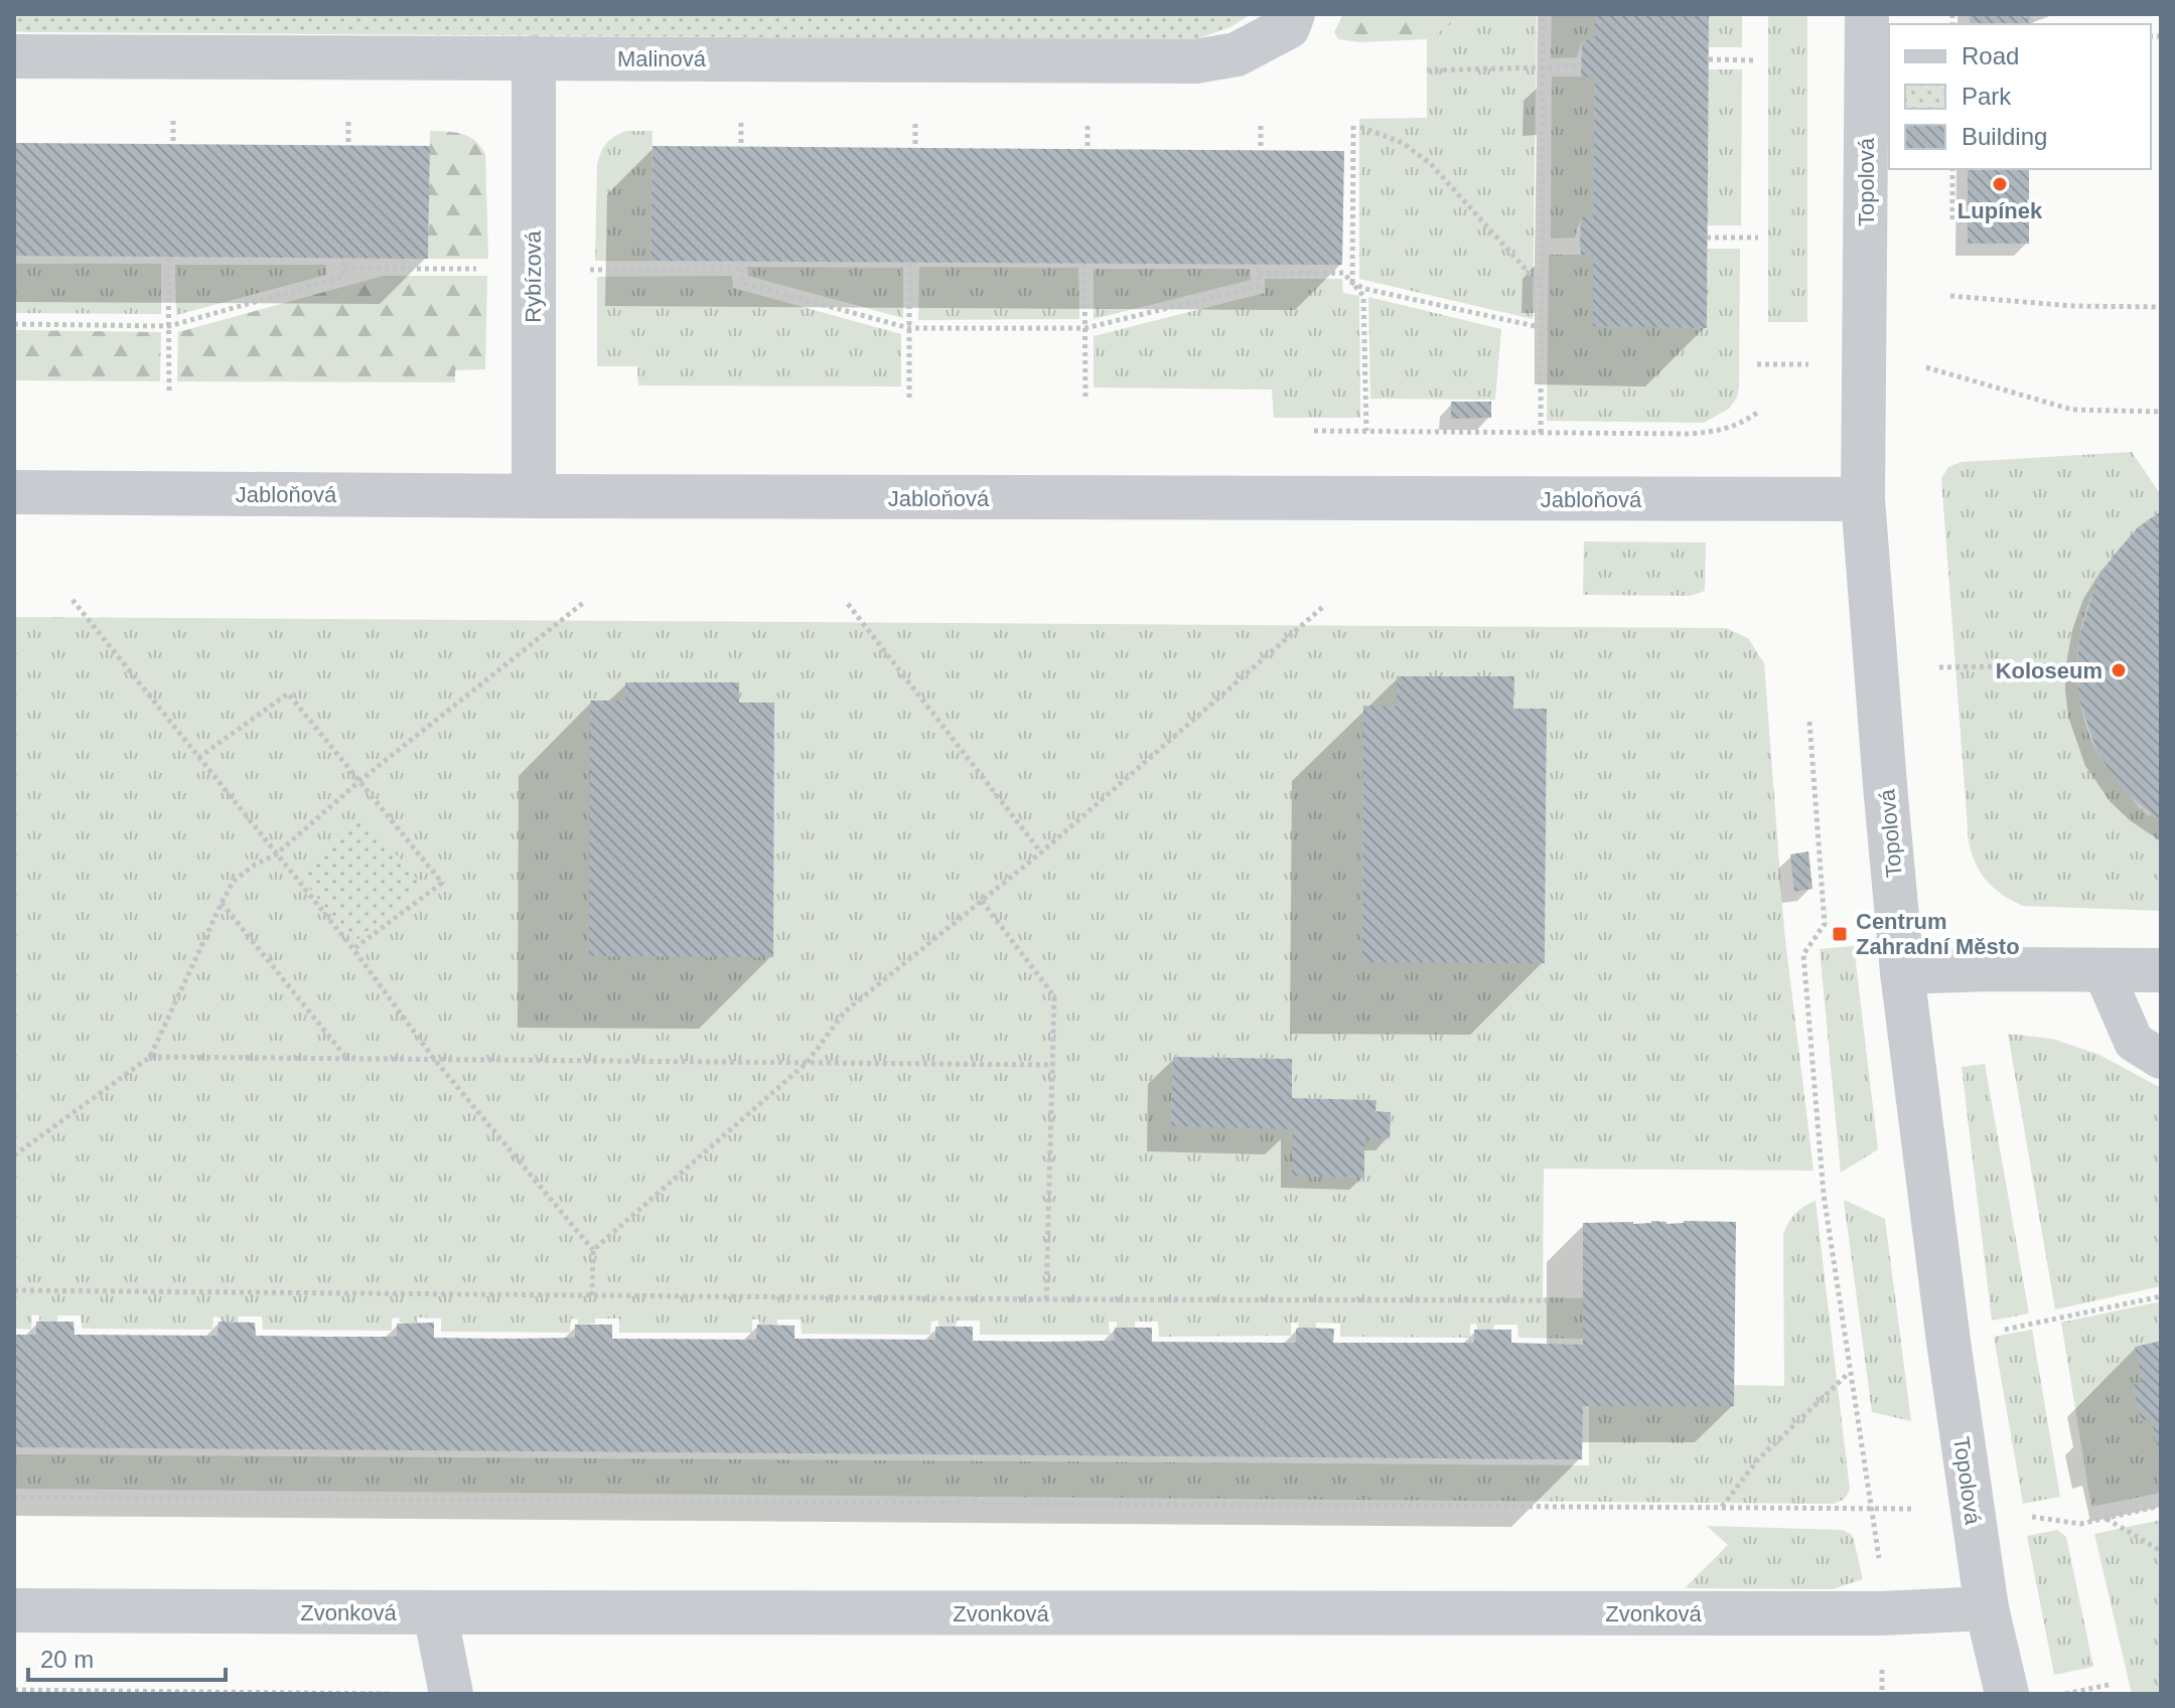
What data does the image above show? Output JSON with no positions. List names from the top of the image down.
{
  "streets": {
    "street": [
      "Malinová",
      "Topolová",
      "Rybízová",
      "Jabloňová",
      "Zvonková"
    ]
  },
  "crossings": [
    ["Malinová", "Rybízová"],
    ["Topolová", "Jabloňová"],
    ["Topolová", "Zvonková"],
    ["Rybízová", "Jabloňová"]
  ],
  "places": {
    "other": ["Lupínek", "Koloseum"],
    "transit": ["Centrum Zahradní Město"]
  },
  "legend": ["Road", "Park", "Building"],
  "scale_bar": "20 m"
}
